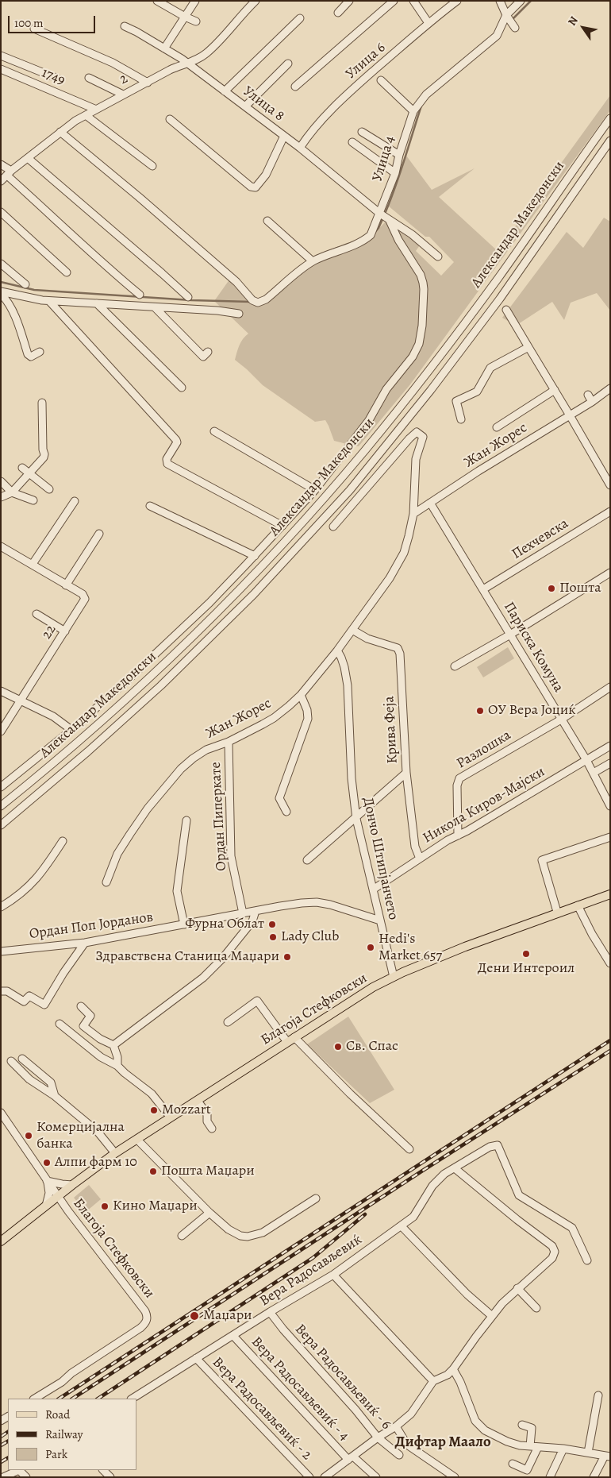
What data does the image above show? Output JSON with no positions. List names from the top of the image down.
{
  "streets": {
    "main road": ["Благоја Стефковски"],
    "street": [
      "Улица 6",
      "1749",
      "2",
      "Улица 8",
      "Улица 4",
      "Александар Македонски",
      "Жан Жорес",
      "Пехчевска",
      "22",
      "Париска Комуна",
      "Крива Феја",
      "Разлошка",
      "Никола Киров-Мајски",
      "Ордан Пиперкате",
      "Дончо Штипјанчето",
      "Ордан Поп Јорданов",
      "Вера Радосављевиќ",
      "Вера Радосављевиќ - 6",
      "Вера Радосављевиќ - 4",
      "Вера Радосављевиќ - 2"
    ]
  },
  "crossings": [
    ["Улица 6", "Улица 8"],
    ["1749", "2"],
    ["2", "Улица 8"],
    ["2", "Улица 4"],
    ["Улица 8", "Улица 4"],
    ["Жан Жорес", "Париска Комуна"],
    ["Жан Жорес", "Крива Феја"],
    ["Жан Жорес", "Ордан Пиперкате"],
    ["Жан Жорес", "Дончо Штипјанчето"],
    ["Пехчевска", "Париска Комуна"],
    ["Париска Комуна", "Разлошка"],
    ["Париска Комуна", "Никола Киров-Мајски"],
    ["Крива Феја", "Никола Киров-Мајски"],
    ["Разлошка", "Никола Киров-Мајски"],
    ["Никола Киров-Мајски", "Дончо Штипјанчето"],
    ["Ордан Пиперкате", "Ордан Поп Јорданов"],
    ["Дончо Штипјанчето", "Ордан Поп Јорданов"],
    ["Дончо Штипјанчето", "Благоја Стефковски"],
    ["Вера Радосављевиќ", "Вера Радосављевиќ - 6"],
    ["Вера Радосављевиќ", "Вера Радосављевиќ - 4"],
    ["Вера Радосављевиќ", "Вера Радосављевиќ - 2"]
  ],
  "districts": ["Дифтар Маало"],
  "places": [
    "Пошта",
    "ОУ Вера Јоциќ",
    "Фурна Облат",
    "Lady Club",
    "Hedi's Market 657",
    "Дени Интероил",
    "Здравствена Станица Маџари",
    "Св. Спас",
    "Mozzart",
    "Комерцијална банка",
    "Алпи фарм 10",
    "Пошта Маџари",
    "Кино Маџари",
    "Маџари"
  ],
  "legend": ["Road", "Railway", "Park"],
  "scale_bar": "100 m",
  "north": "top left"
}
